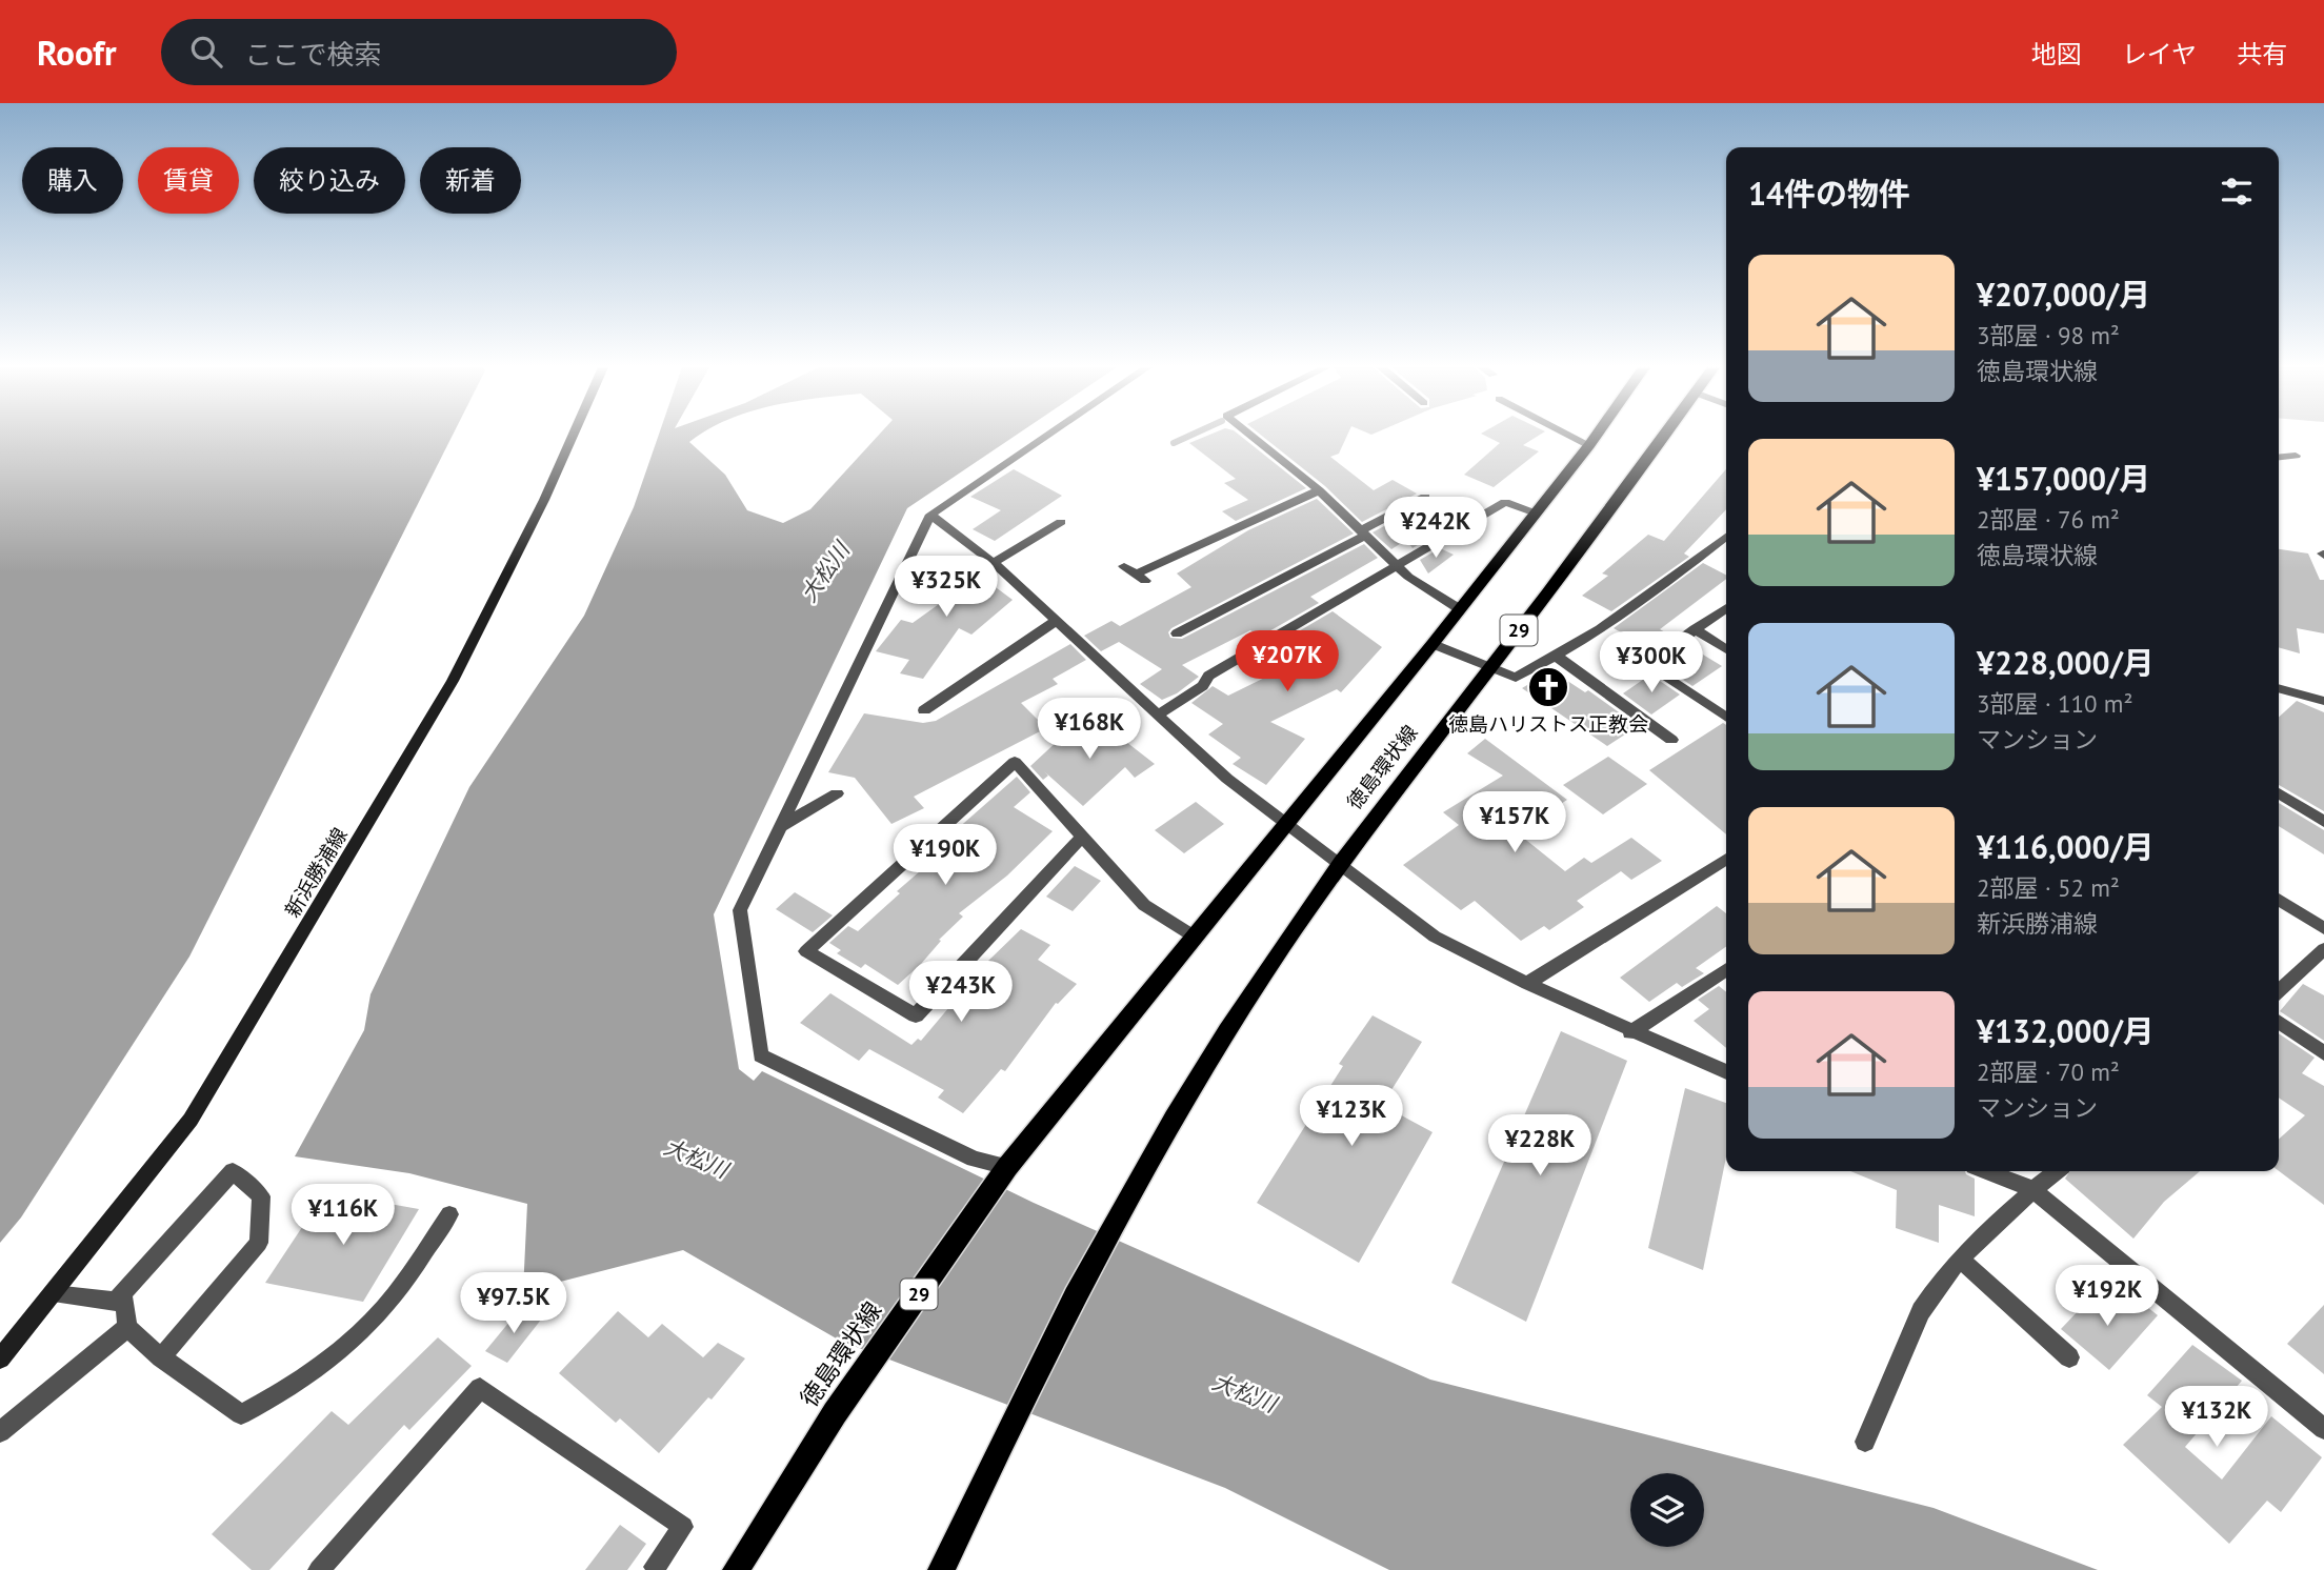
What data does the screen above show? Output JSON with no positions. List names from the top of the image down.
{
  "streets": {
    "main road": ["29", "徳島環状線", "新浜勝浦線"]
  },
  "water": ["大松川"],
  "places": {
    "church": ["徳島ハリストス正教会"]
  },
  "page": {
    "header": "Roofr",
    "search": "ここで検索",
    "nav": ["地図", "レイヤ", "共有"],
    "chip": [
      "購入",
      "賃貸",
      "絞り込み",
      "新着"
    ],
    "heading": "14件の物件",
    "list": [
      {
        "name": "¥207,000/月",
        "note": "3部屋 · 98 m² · 徳島環状線"
      },
      {
        "name": "¥157,000/月",
        "note": "2部屋 · 76 m² · 徳島環状線"
      },
      {
        "name": "¥228,000/月",
        "note": "3部屋 · 110 m² · マンション"
      },
      {
        "name": "¥116,000/月",
        "note": "2部屋 · 52 m² · 新浜勝浦線"
      },
      {
        "name": "¥132,000/月",
        "note": "2部屋 · 70 m² · マンション"
      }
    ],
    "price": [
      "¥242K",
      "¥325K",
      "¥207K",
      "¥300K",
      "¥168K",
      "¥157K",
      "¥190K",
      "¥243K",
      "¥123K",
      "¥228K",
      "¥116K",
      "¥192K",
      "¥97.5K",
      "¥132K"
    ]
  }
}
